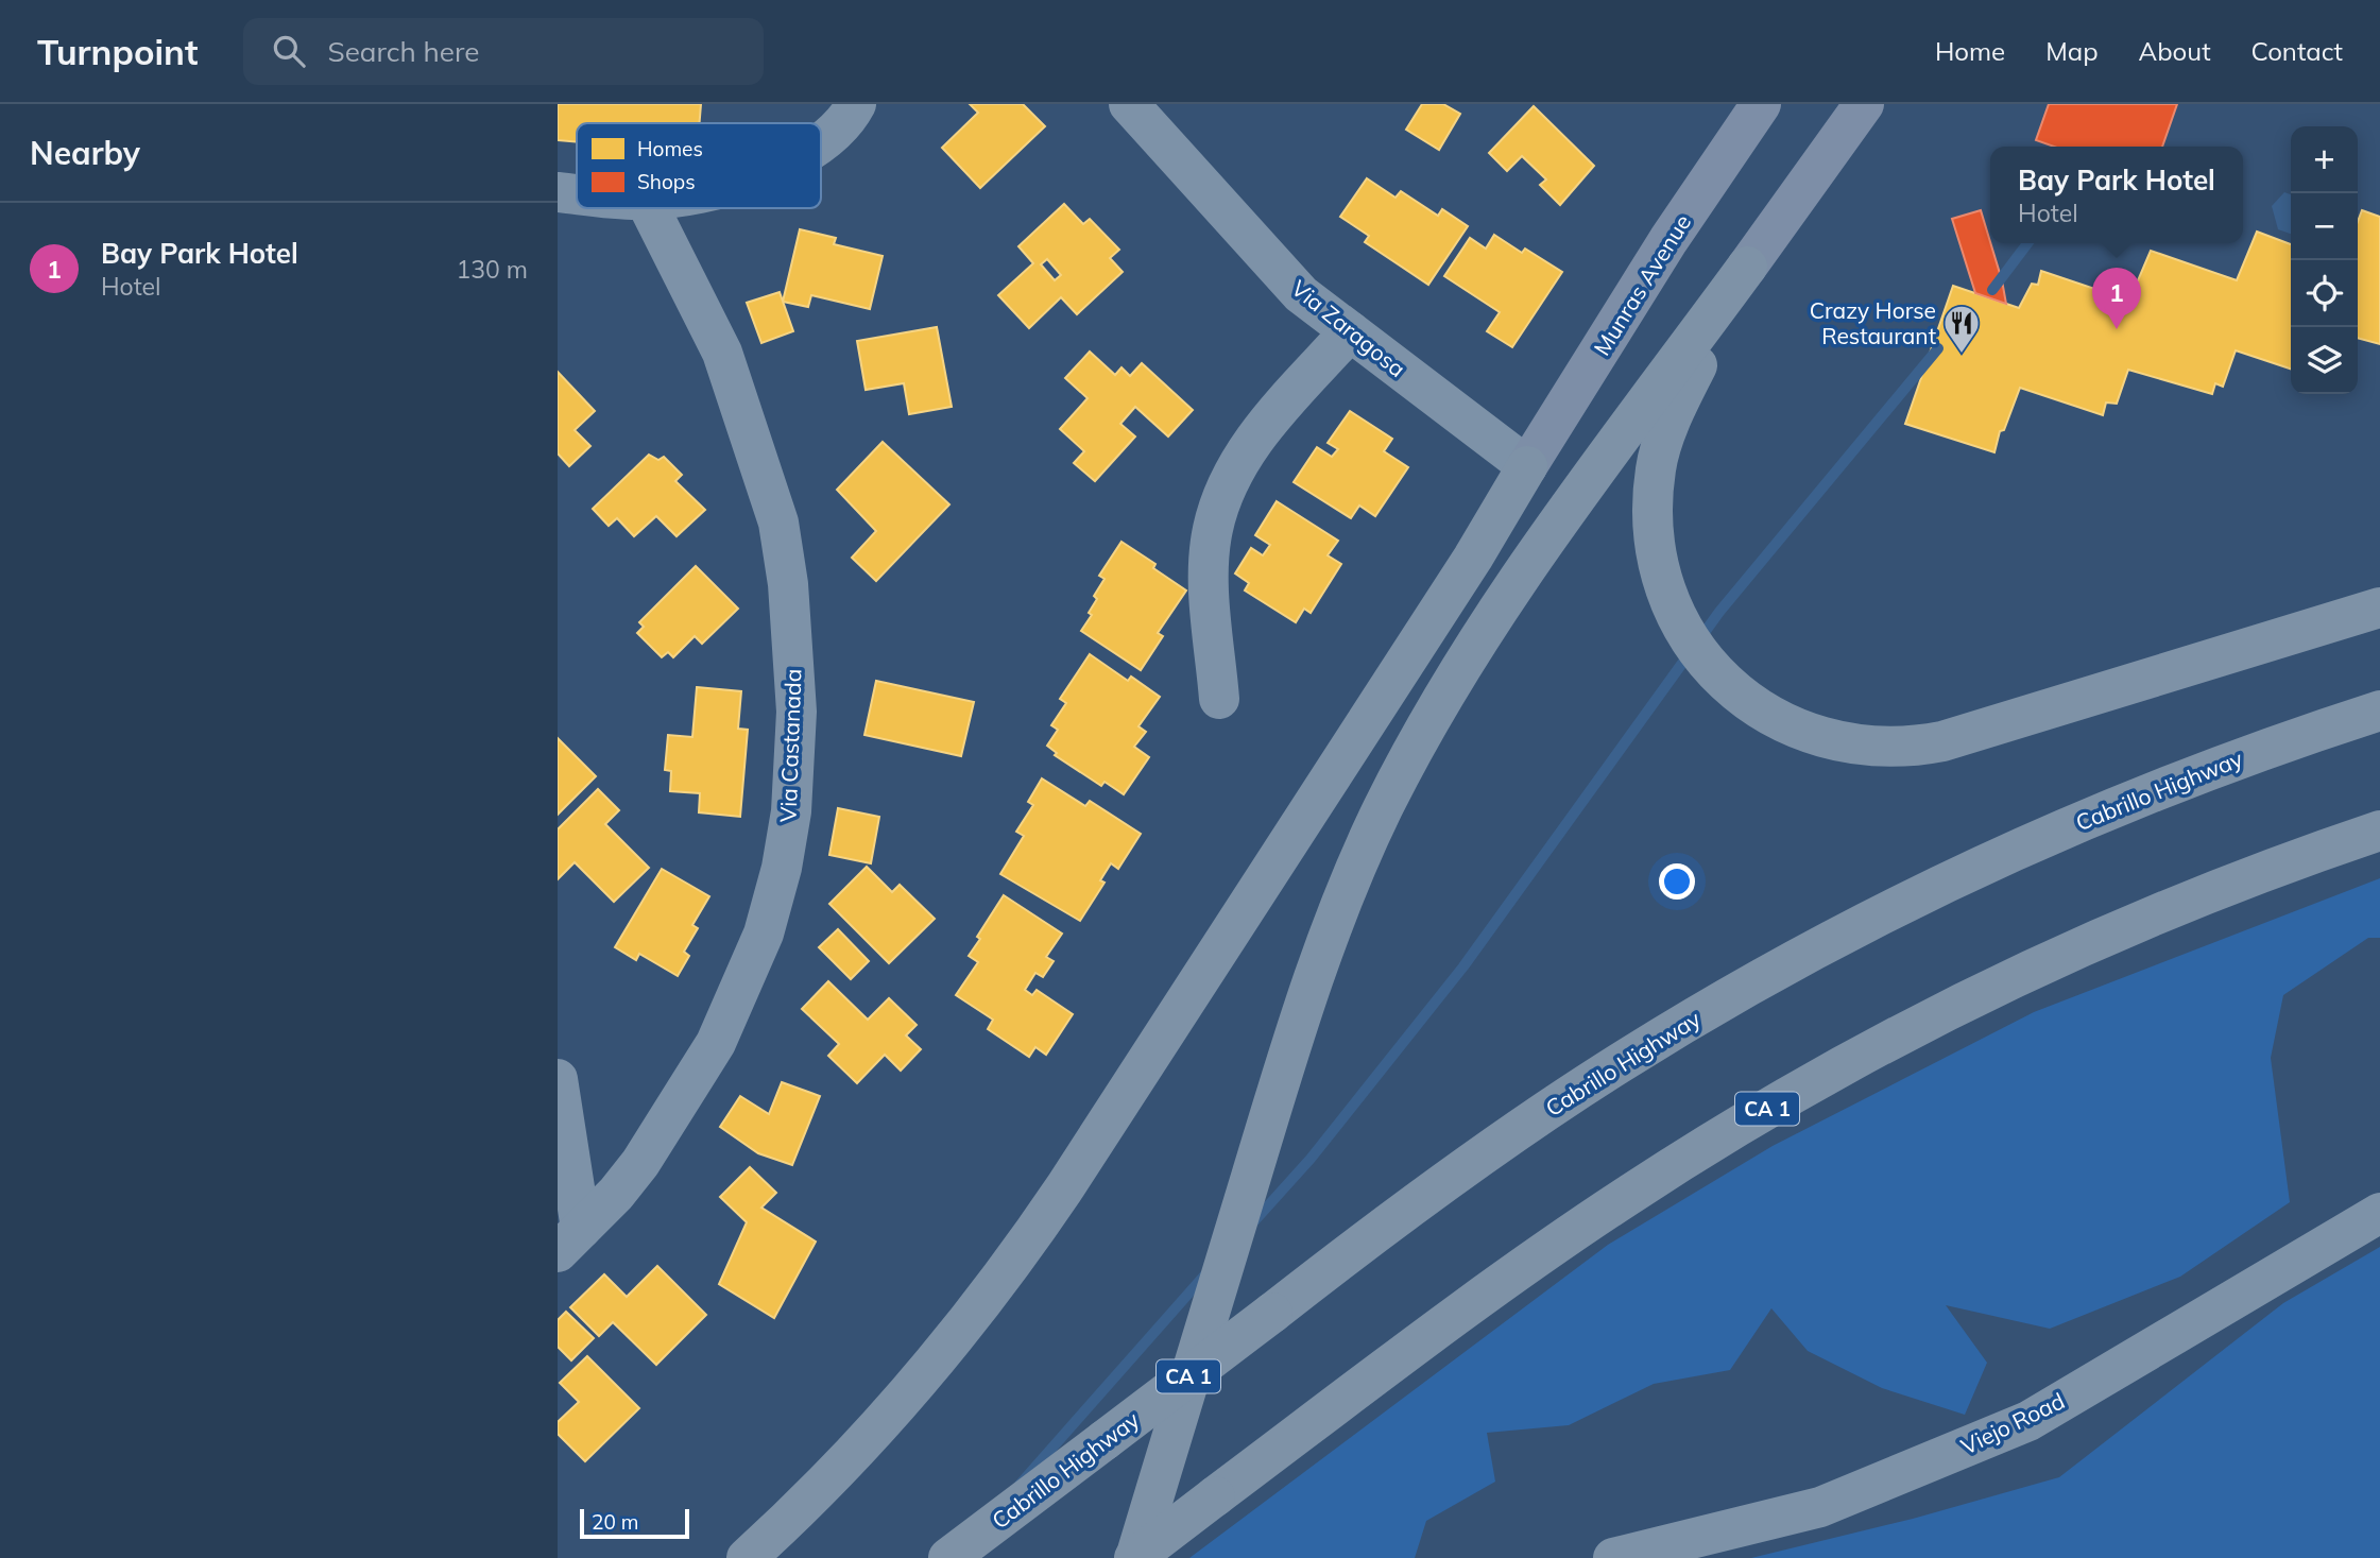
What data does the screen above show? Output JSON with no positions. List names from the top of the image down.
{
  "streets": {
    "highway": ["Cabrillo Highway", "CA 1"],
    "main road": ["Munras Avenue"],
    "street": ["Via Zaragosa", "Via Castanada", "Viejo Road"]
  },
  "crossings": [
    ["Munras Avenue", "Via Zaragosa"]
  ],
  "places": {
    "restaurant": ["Crazy Horse Restaurant"]
  },
  "legend": ["Homes", "Shops"],
  "scale_bar": "20 m",
  "page": {
    "header": "Turnpoint",
    "search": "Search here",
    "nav": [
      "Home",
      "Map",
      "About",
      "Contact"
    ],
    "heading": "Nearby",
    "map_buttons": ["+", "−"],
    "popup": ["Bay Park Hotel", "Hotel"],
    "list": [
      {
        "mark": "1",
        "name": "Bay Park Hotel",
        "note": "Hotel",
        "value": "130 m"
      }
    ],
    "pins": "1",
    "scale": "20 m"
  }
}
